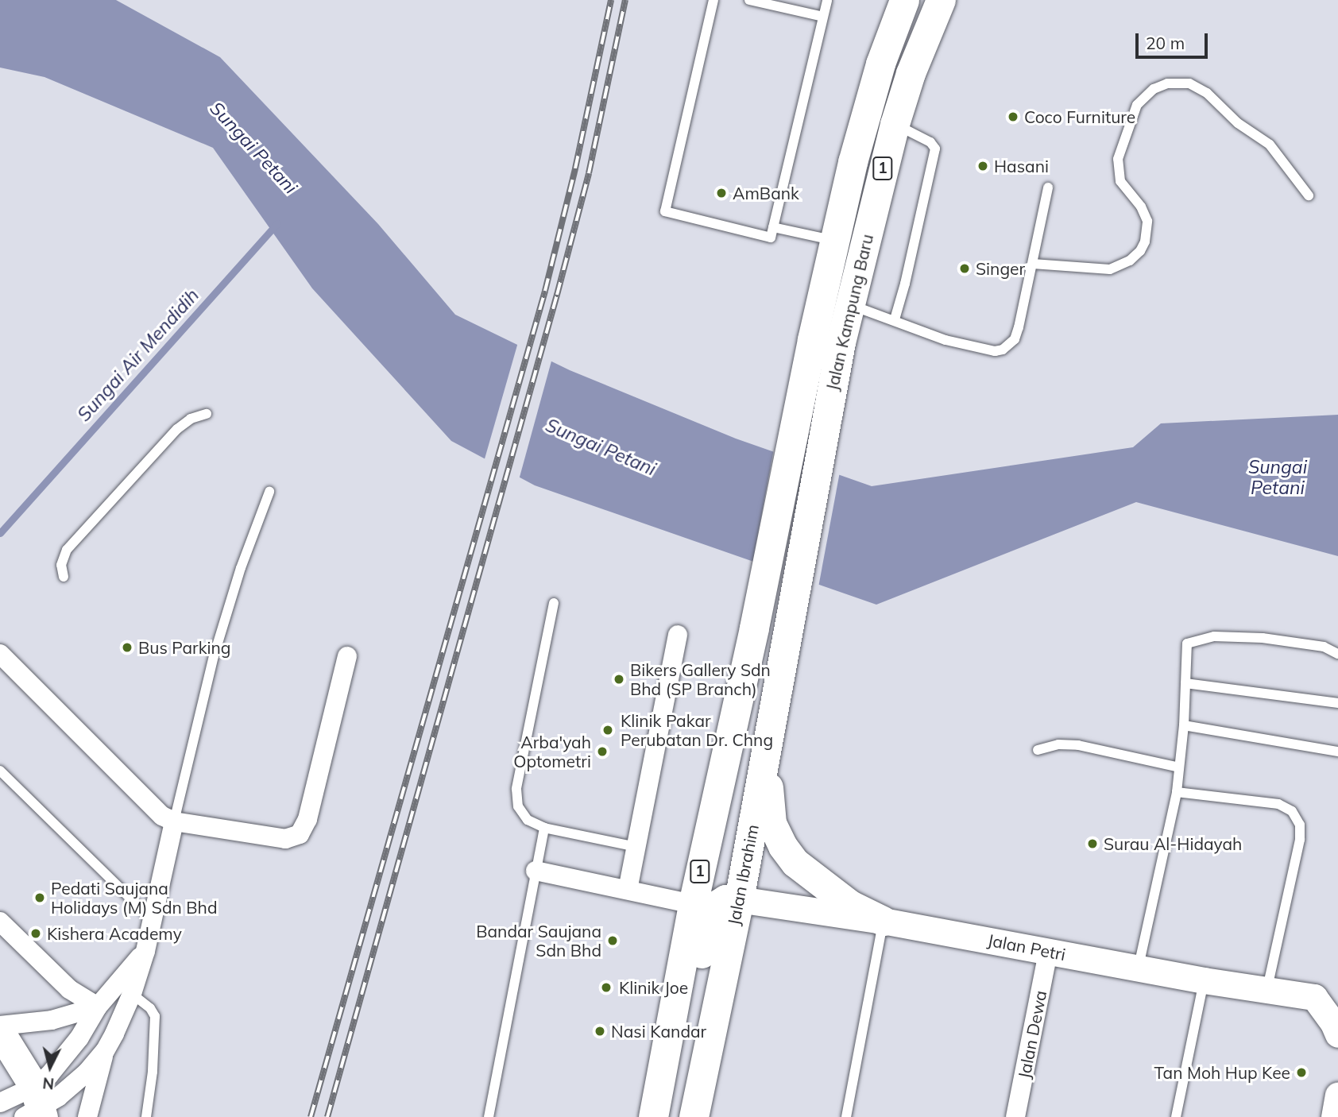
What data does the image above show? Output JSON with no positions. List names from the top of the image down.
{
  "streets": {
    "main road": [
      "1",
      "Jalan Kampung Baru",
      "Jalan Ibrahim",
      "Jalan Petri"
    ],
    "street": ["Jalan Dewa"]
  },
  "crossings": [
    ["1", "Jalan Kampung Baru"],
    ["Jalan Kampung Baru", "Jalan Ibrahim"],
    ["Jalan Ibrahim", "Jalan Petri"],
    ["Jalan Petri", "Jalan Dewa"]
  ],
  "water": ["Sungai Petani", "Sungai Air Mendidih"],
  "places": [
    "Coco Furniture",
    "Hasani",
    "AmBank",
    "Singer",
    "Bus Parking",
    "Bikers Gallery Sdn Bhd (SP Branch)",
    "Klinik Pakar Perubatan Dr. Chng",
    "Arba'yah Optometri",
    "Surau Al-Hidayah",
    "Pedati Saujana Holidays (M) Sdn Bhd",
    "Kishera Academy",
    "Bandar Saujana Sdn Bhd",
    "Klinik Joe",
    "Nasi Kandar",
    "Tan Moh Hup Kee"
  ],
  "scale_bar": "20 m",
  "north": "bottom"
}
